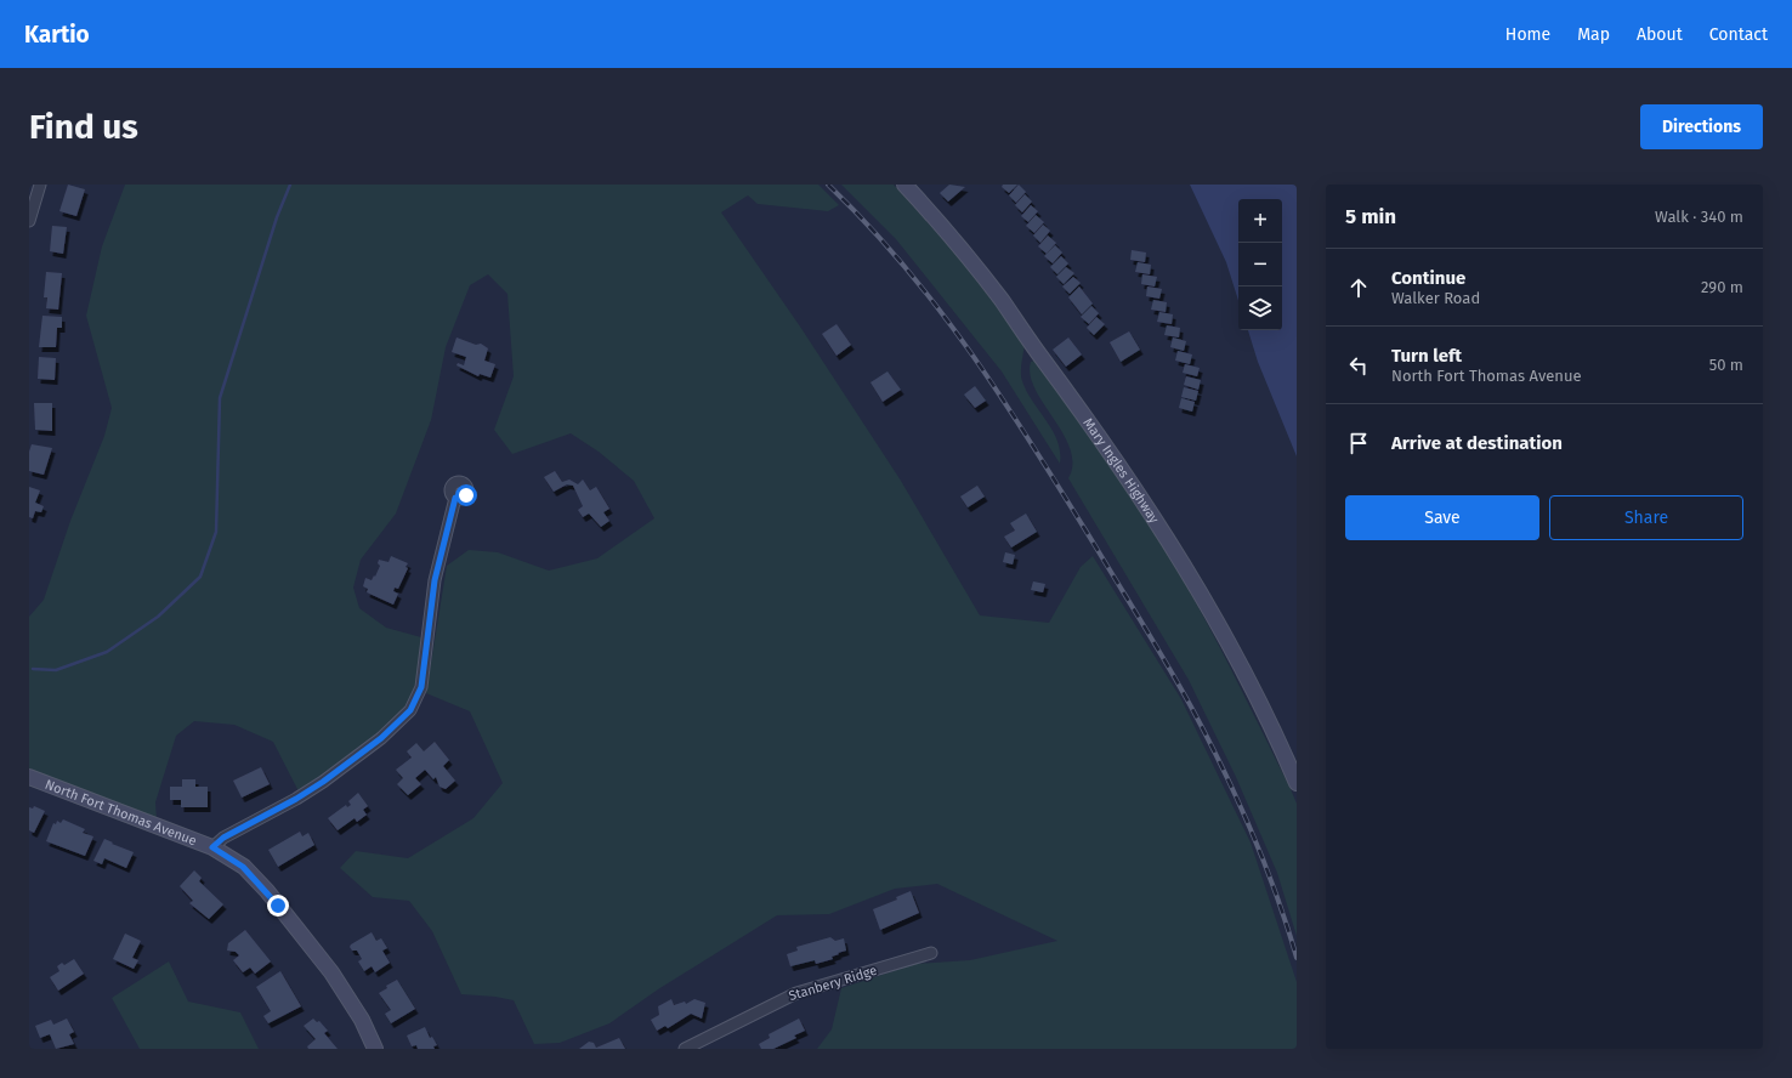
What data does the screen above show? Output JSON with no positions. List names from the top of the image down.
{
  "streets": {
    "street": ["Mary Ingles Highway", "North Fort Thomas Avenue", "Stanbery Ridge"]
  },
  "page": {
    "header": "Kartio",
    "nav": [
      "Home",
      "Map",
      "About",
      "Contact"
    ],
    "buttons": [
      "Directions",
      ["Save", "Share"]
    ],
    "title": "Find us",
    "heading": ["5 min", "Walk · 340 m"],
    "map_buttons": ["+", "−"],
    "list": [
      ["Continue", "Walker Road", "290 m"],
      ["Turn left", "North Fort Thomas Avenue", "50 m"],
      "Arrive at destination"
    ]
  }
}
